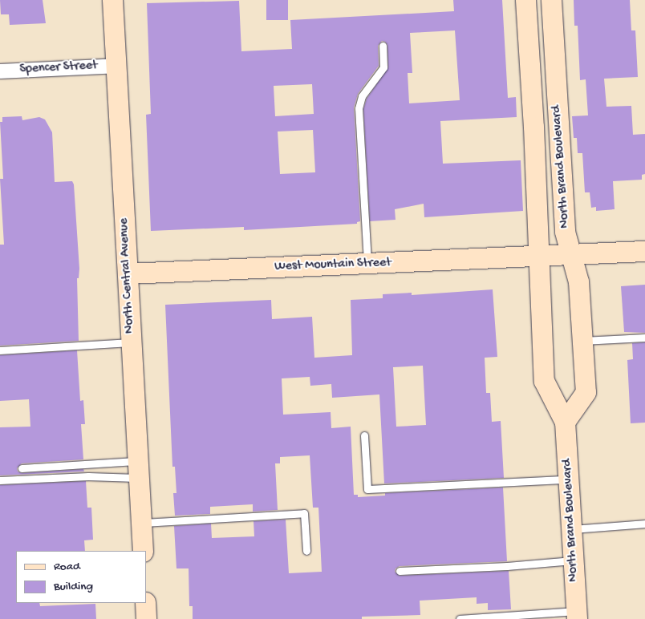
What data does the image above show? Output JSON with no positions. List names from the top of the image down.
{
  "streets": {
    "street": [
      "Spencer Street",
      "North Brand Boulevard",
      "West Mountain Street",
      "North Central Avenue"
    ]
  },
  "crossings": [
    ["Spencer Street", "North Central Avenue"],
    ["North Brand Boulevard", "West Mountain Street"],
    ["West Mountain Street", "North Central Avenue"]
  ],
  "legend": ["Road", "Building"]
}
